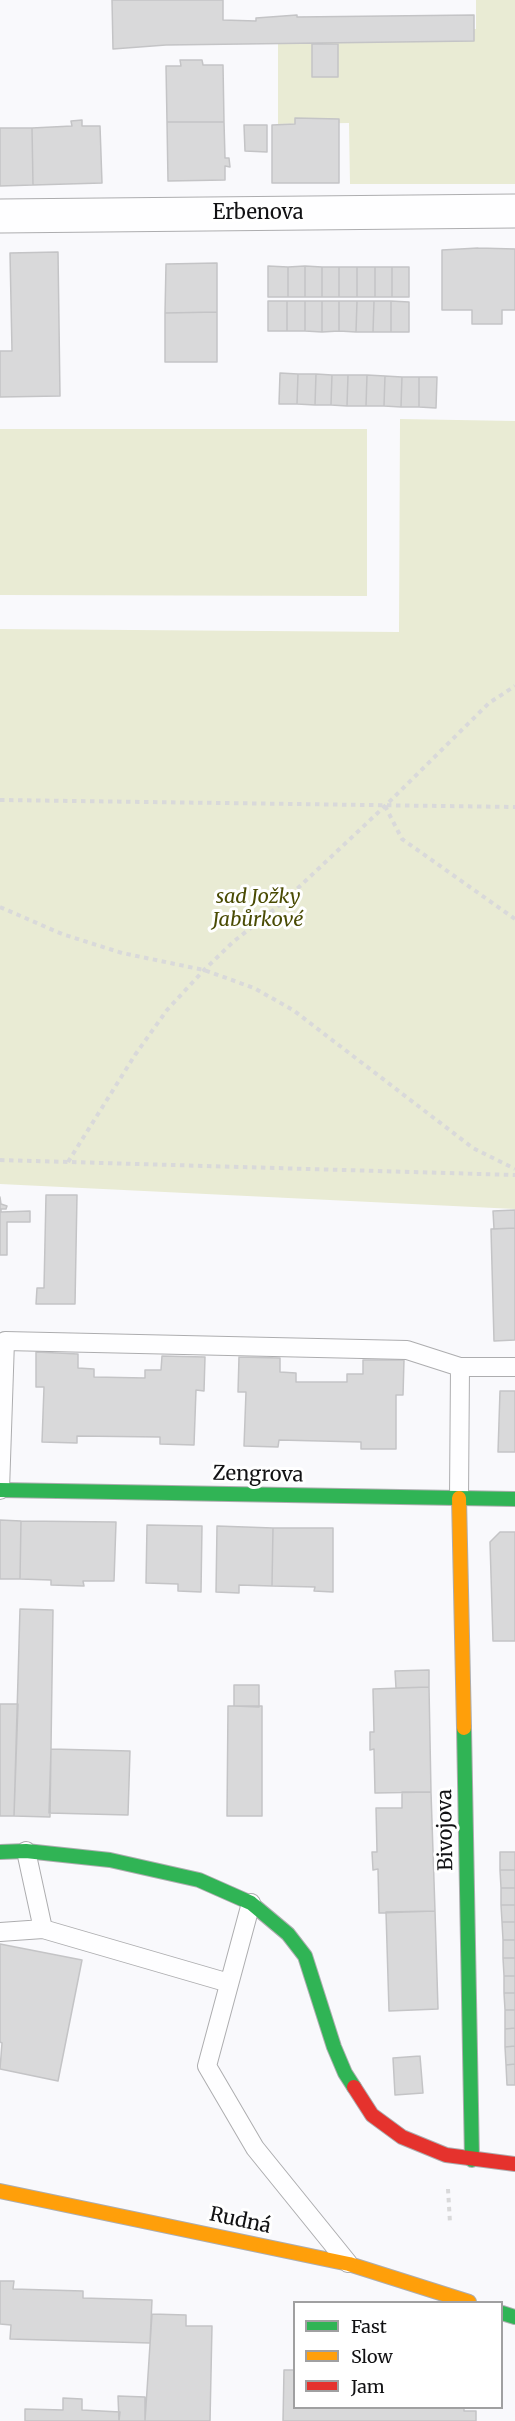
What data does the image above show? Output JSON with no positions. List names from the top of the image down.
{
  "streets": {
    "street": [
      "Erbenova",
      "Zengrova",
      "Bivojova",
      "Rudná"
    ]
  },
  "crossings": [
    ["Zengrova", "Bivojova"]
  ],
  "parks": ["sad Jožky Jabůrkové"],
  "legend": ["Fast", "Slow", "Jam"]
}
